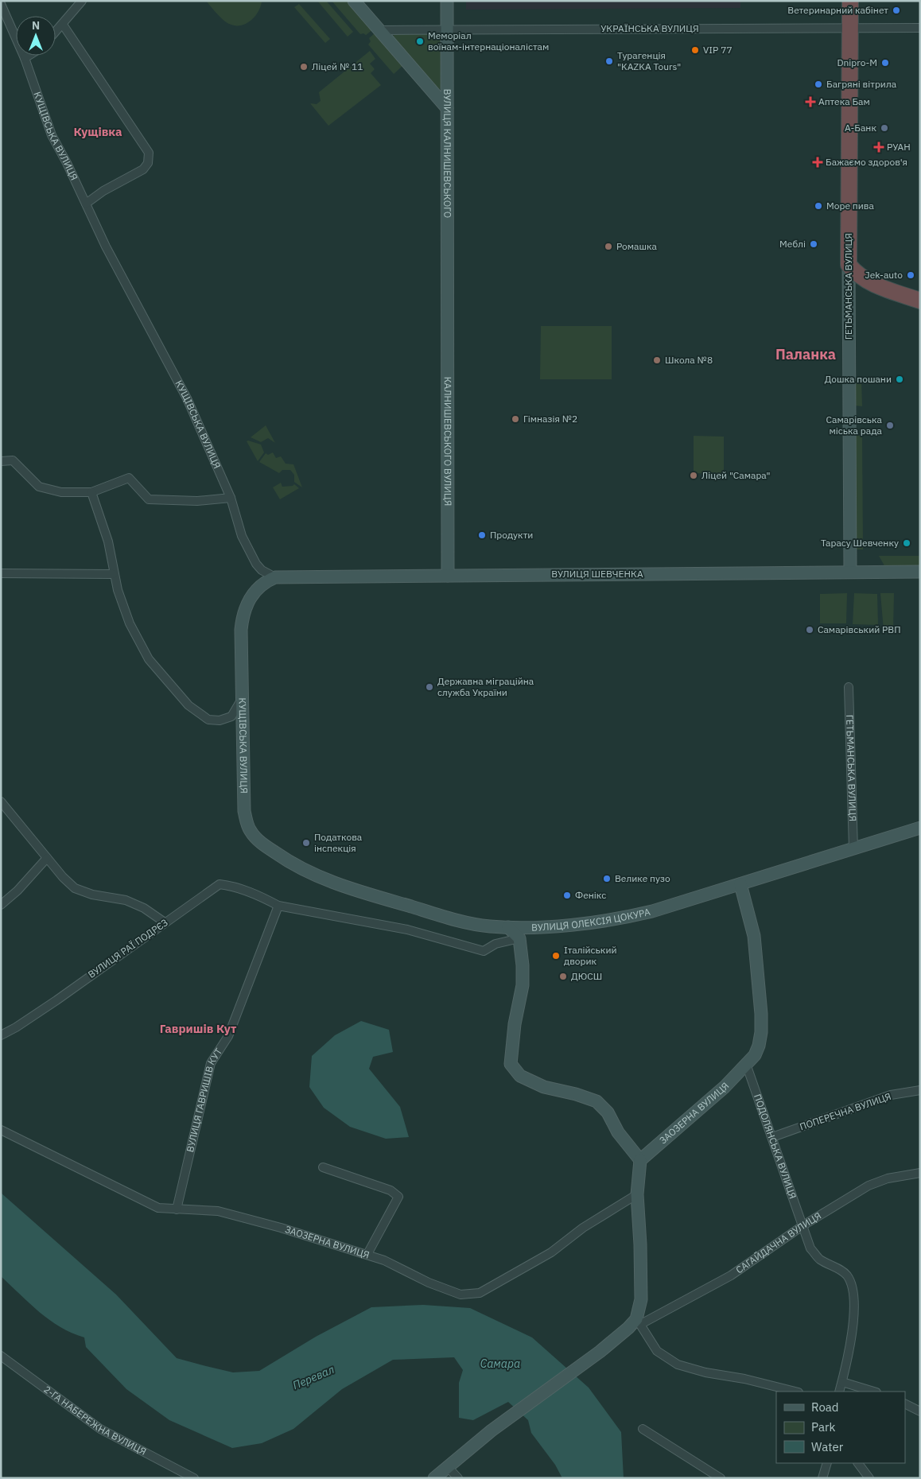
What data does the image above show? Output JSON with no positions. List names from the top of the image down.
{
  "streets": {
    "highway": ["ГЕТЬМАНСЬКА ВУЛИЦЯ"],
    "street": [
      "УКРАЇНСЬКА ВУЛИЦЯ",
      "КУЩІВСЬКА ВУЛИЦЯ",
      "ВУЛИЦЯ КАЛНИШЕВСЬКОГО",
      "КАЛНИШЕВСЬКОГО ВУЛИЦЯ",
      "ВУЛИЦЯ ШЕВЧЕНКА",
      "ВУЛИЦЯ ОЛЕКСІЯ ЦОКУРА",
      "ВУЛИЦЯ РАЇ ПОДРЄЗ",
      "ВУЛИЦЯ ГАВРИШІВ КУТ",
      "ПОПЕРЕЧНА ВУЛИЦЯ",
      "ЗАОЗЕРНА ВУЛИЦЯ",
      "ПОДОЛЯНСЬКА ВУЛИЦЯ",
      "САГАЙДАЧНА ВУЛИЦЯ",
      "2-ГА НАБЕРЕЖНА ВУЛИЦЯ"
    ]
  },
  "crossings": [
    ["УКРАЇНСЬКА ВУЛИЦЯ", "ВУЛИЦЯ КАЛНИШЕВСЬКОГО"],
    ["УКРАЇНСЬКА ВУЛИЦЯ", "ГЕТЬМАНСЬКА ВУЛИЦЯ"],
    ["КУЩІВСЬКА ВУЛИЦЯ", "ВУЛИЦЯ ШЕВЧЕНКА"],
    ["КУЩІВСЬКА ВУЛИЦЯ", "ВУЛИЦЯ ОЛЕКСІЯ ЦОКУРА"],
    ["ВУЛИЦЯ КАЛНИШЕВСЬКОГО", "КАЛНИШЕВСЬКОГО ВУЛИЦЯ"],
    ["ГЕТЬМАНСЬКА ВУЛИЦЯ", "ВУЛИЦЯ ШЕВЧЕНКА"],
    ["ГЕТЬМАНСЬКА ВУЛИЦЯ", "ВУЛИЦЯ ОЛЕКСІЯ ЦОКУРА"],
    ["КАЛНИШЕВСЬКОГО ВУЛИЦЯ", "ВУЛИЦЯ ШЕВЧЕНКА"],
    ["ВУЛИЦЯ РАЇ ПОДРЄЗ", "ВУЛИЦЯ ГАВРИШІВ КУТ"],
    ["ВУЛИЦЯ ГАВРИШІВ КУТ", "ЗАОЗЕРНА ВУЛИЦЯ"],
    ["ПОПЕРЕЧНА ВУЛИЦЯ", "ПОДОЛЯНСЬКА ВУЛИЦЯ"],
    ["ЗАОЗЕРНА ВУЛИЦЯ", "ПОДОЛЯНСЬКА ВУЛИЦЯ"],
    ["ПОДОЛЯНСЬКА ВУЛИЦЯ", "САГАЙДАЧНА ВУЛИЦЯ"]
  ],
  "districts": ["Кущівка", "Паланка", "Гавришів Кут"],
  "water": ["Самара", "Перевал"],
  "places": {
    "other": [
      "Ветеринарний кабінет",
      "Меморіал воїнам-інтернаціоналістам",
      "VIP 77",
      "Турагенція \"KAZKA Tours\"",
      "Dnipro-M",
      "Ліцей № 11",
      "Багряні вітрила",
      "А-Банк",
      "Море пива",
      "Меблі",
      "Ромашка",
      "Jek-auto",
      "Школа №8",
      "Дошка пошани",
      "Гімназія №2",
      "Самарівська міська рада",
      "Ліцей \"Самара\"",
      "Продукти",
      "Тарасу Шевченку",
      "Самарівський РВП",
      "Державна міграційна служба України",
      "Податкова інспекція",
      "Велике пузо",
      "Фенікс",
      "Італійський дворик",
      "ДЮСШ"
    ],
    "health": ["Аптека Бам", "РУАН", "Бажаємо здоров'я"]
  },
  "legend": ["Road", "Park", "Water"],
  "north": "top"
}
